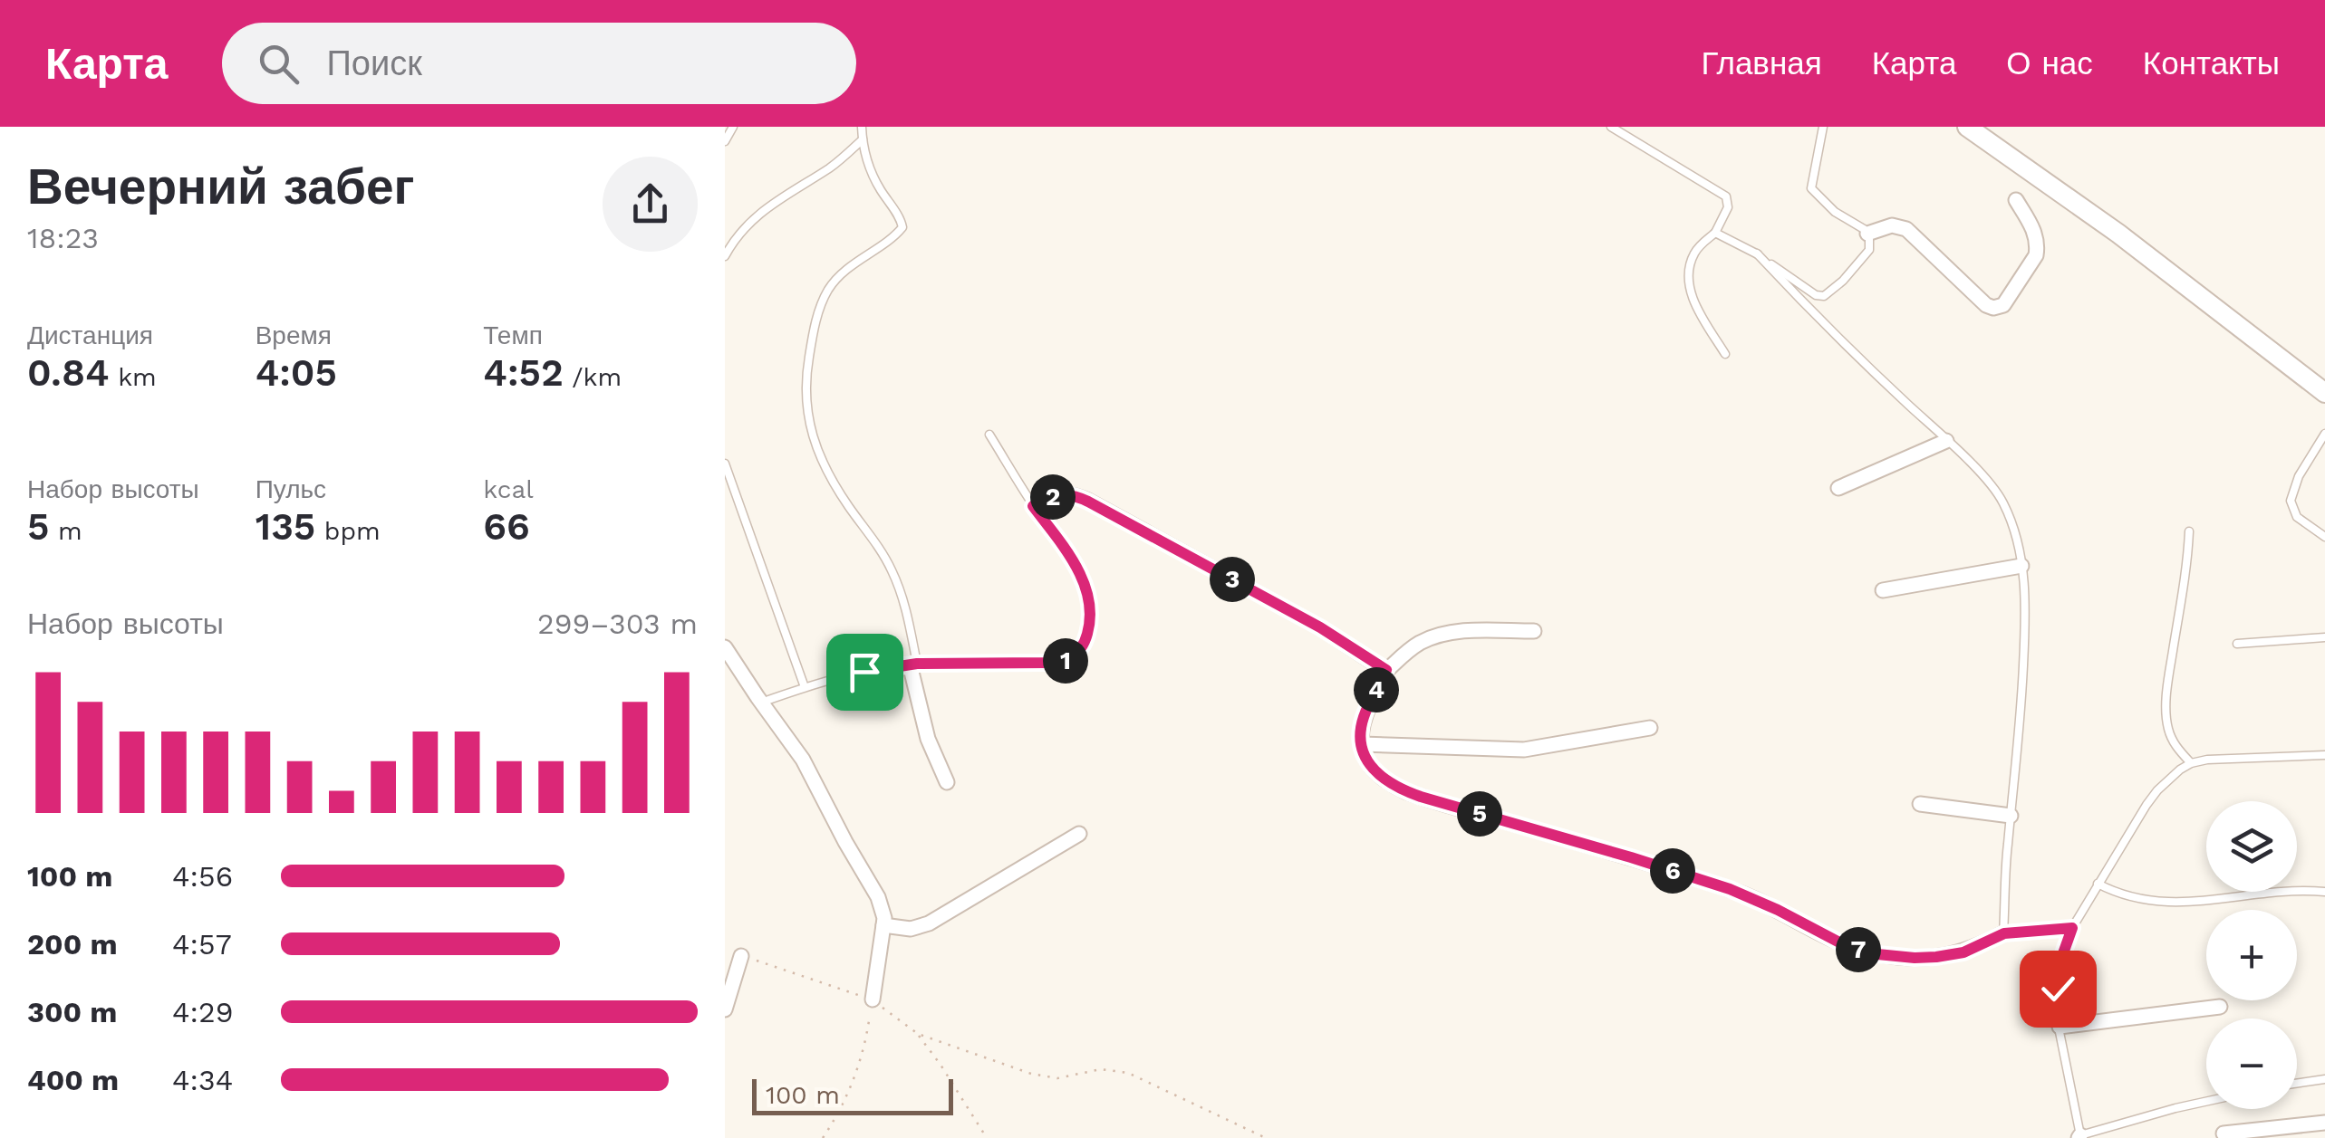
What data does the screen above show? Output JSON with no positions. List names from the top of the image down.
{
  "scale_bar": "100 m",
  "page": {
    "header": "Карта",
    "search": "Поиск",
    "nav": [
      "Главная",
      "Карта",
      "О нас",
      "Контакты"
    ],
    "heading": ["Вечерний забег", "18:23"],
    "stats": [
      ["Дистанция", "0.84 km"],
      ["Время", "4:05"],
      ["Темп", "4:52 /km"],
      ["Набор высоты", "5 m"],
      ["Пульс", "135 bpm"],
      ["kcal", "66"]
    ],
    "pins": [
      "2",
      "3",
      "1",
      "4",
      "5",
      "6",
      "7"
    ],
    "chart": ["Набор высоты", "299–303 m"],
    "map_buttons": ["+", "−"],
    "list": [
      {
        "name": "100 m",
        "note": "4:56"
      },
      {
        "name": "200 m",
        "note": "4:57"
      },
      {
        "name": "300 m",
        "note": "4:29"
      },
      {
        "name": "400 m",
        "note": "4:34"
      }
    ],
    "scale": "100 m"
  }
}
